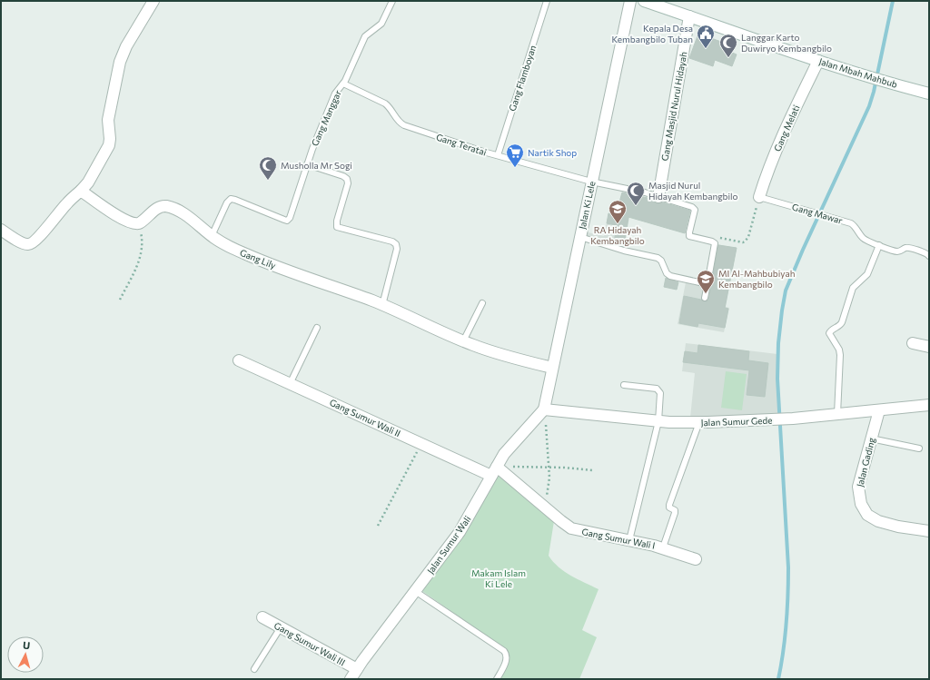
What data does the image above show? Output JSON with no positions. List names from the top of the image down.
{
  "streets": {
    "street": [
      "Jalan Mbah Mahbub",
      "Gang Masjid Nurul Hidayah",
      "Gang Melati",
      "Jalan Ki Lele",
      "Gang Lily",
      "Gang Sumur Wali II",
      "Jalan Sumur Gede",
      "Jalan Gading",
      "Gang Sumur Wali I",
      "Jalan Sumur Wali",
      "Gang Sumur Wali III"
    ],
    "lane": [
      "Gang Flamboyan",
      "Gang Manggar",
      "Gang Teratai",
      "Gang Mawar"
    ]
  },
  "crossings": [
    ["Jalan Mbah Mahbub", "Gang Masjid Nurul Hidayah"],
    ["Jalan Mbah Mahbub", "Gang Melati"],
    ["Gang Flamboyan", "Gang Teratai"],
    ["Gang Masjid Nurul Hidayah", "Gang Teratai"],
    ["Gang Manggar", "Gang Teratai"],
    ["Gang Manggar", "Gang Lily"],
    ["Gang Melati", "Gang Mawar"],
    ["Gang Teratai", "Jalan Ki Lele"],
    ["Jalan Ki Lele", "Gang Lily"],
    ["Jalan Ki Lele", "Jalan Sumur Gede"],
    ["Jalan Ki Lele", "Jalan Sumur Wali"],
    ["Gang Sumur Wali II", "Gang Sumur Wali I"],
    ["Gang Sumur Wali II", "Jalan Sumur Wali"],
    ["Jalan Sumur Gede", "Jalan Gading"],
    ["Jalan Sumur Gede", "Jalan Sumur Wali"],
    ["Gang Sumur Wali I", "Jalan Sumur Wali"],
    ["Jalan Sumur Wali", "Gang Sumur Wali III"]
  ],
  "parks": ["Makam Islam Ki Lele"],
  "places": {
    "public building": ["Kepala Desa Kembangbilo Tuban"],
    "mosque": ["Langgar Karto Duwiryo Kembangbilo", "Musholla Mr Sogi", "Masjid Nurul Hidayah Kembangbilo"],
    "supermarket": ["Nartik Shop"],
    "school or university": ["RA Hidayah Kembangbilo", "MI Al-Mahbubiyah Kembangbilo"]
  },
  "north": "top"
}
